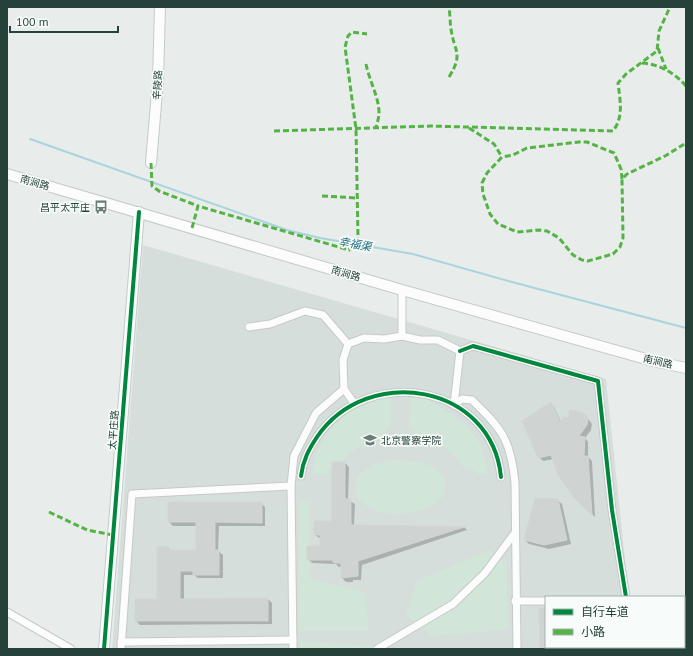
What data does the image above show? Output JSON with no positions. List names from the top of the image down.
{
  "streets": {
    "main road": ["辛陵路", "南涧路", "太平庄路"]
  },
  "crossings": [
    ["南涧路", "太平庄路"]
  ],
  "water": ["幸福渠"],
  "places": {
    "bus stop": ["昌平太平庄"],
    "school or university": ["北京警察学院"]
  },
  "legend": ["自行车道", "小路"],
  "scale_bar": "100 m"
}
